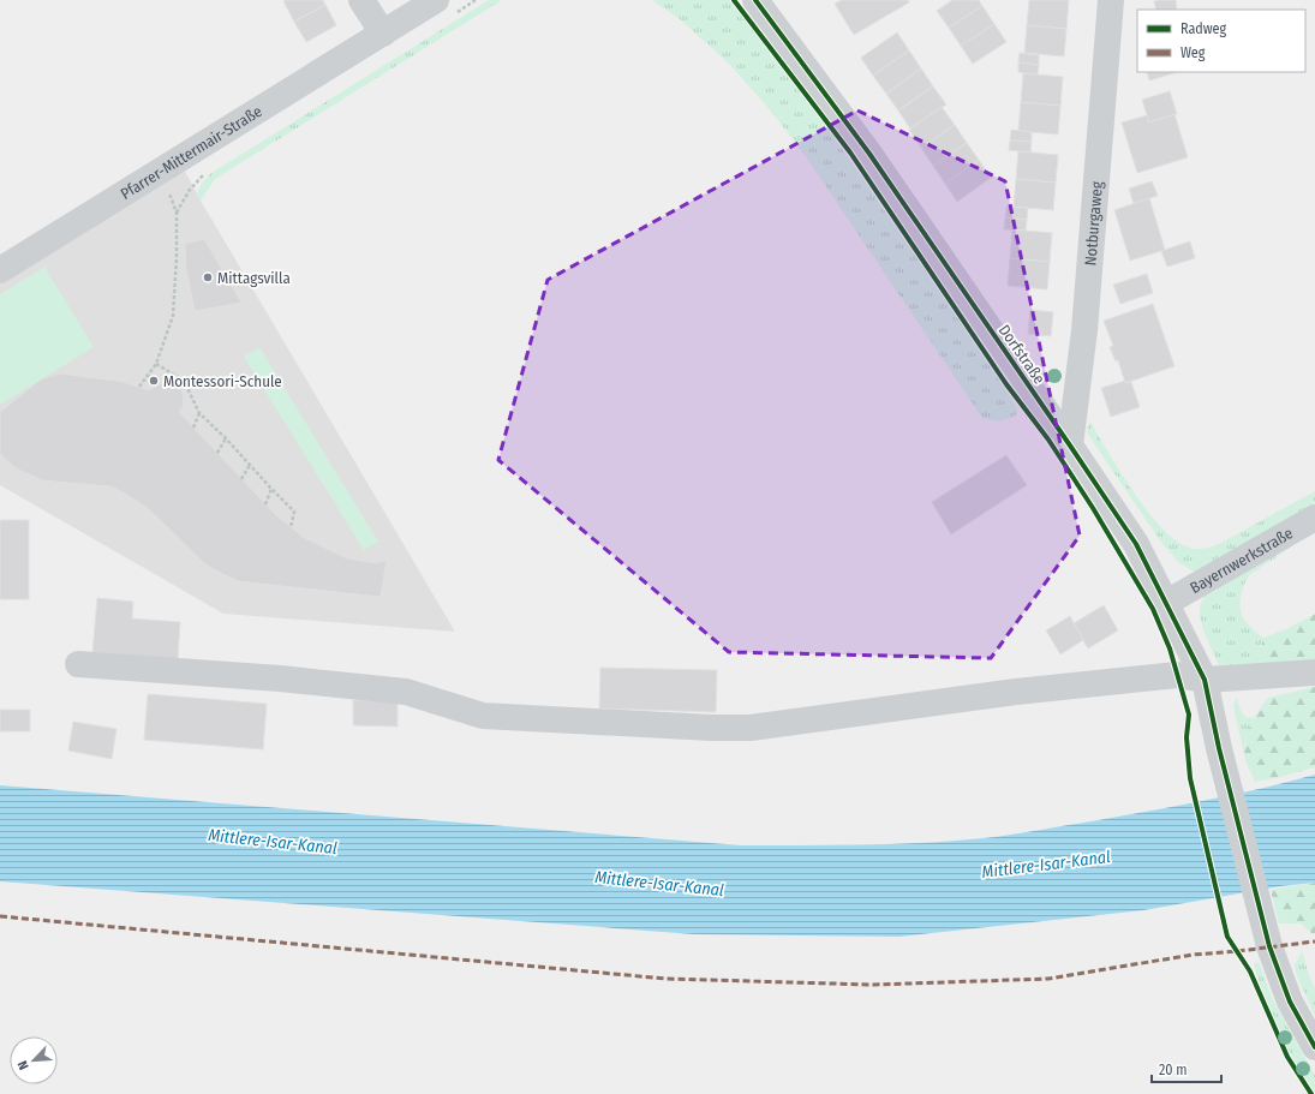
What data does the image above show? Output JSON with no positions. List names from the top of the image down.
{
  "streets": {
    "street": [
      "Pfarrer-Mittermair-Straße",
      "Notburgaweg",
      "Dorfstraße",
      "Bayernwerkstraße"
    ]
  },
  "crossings": [
    ["Notburgaweg", "Dorfstraße"],
    ["Dorfstraße", "Bayernwerkstraße"]
  ],
  "water": ["Mittlere-Isar-Kanal"],
  "places": ["Mittagsvilla", "Montessori-Schule"],
  "legend": ["Radweg", "Weg"],
  "scale_bar": "20 m",
  "north": "bottom left"
}
